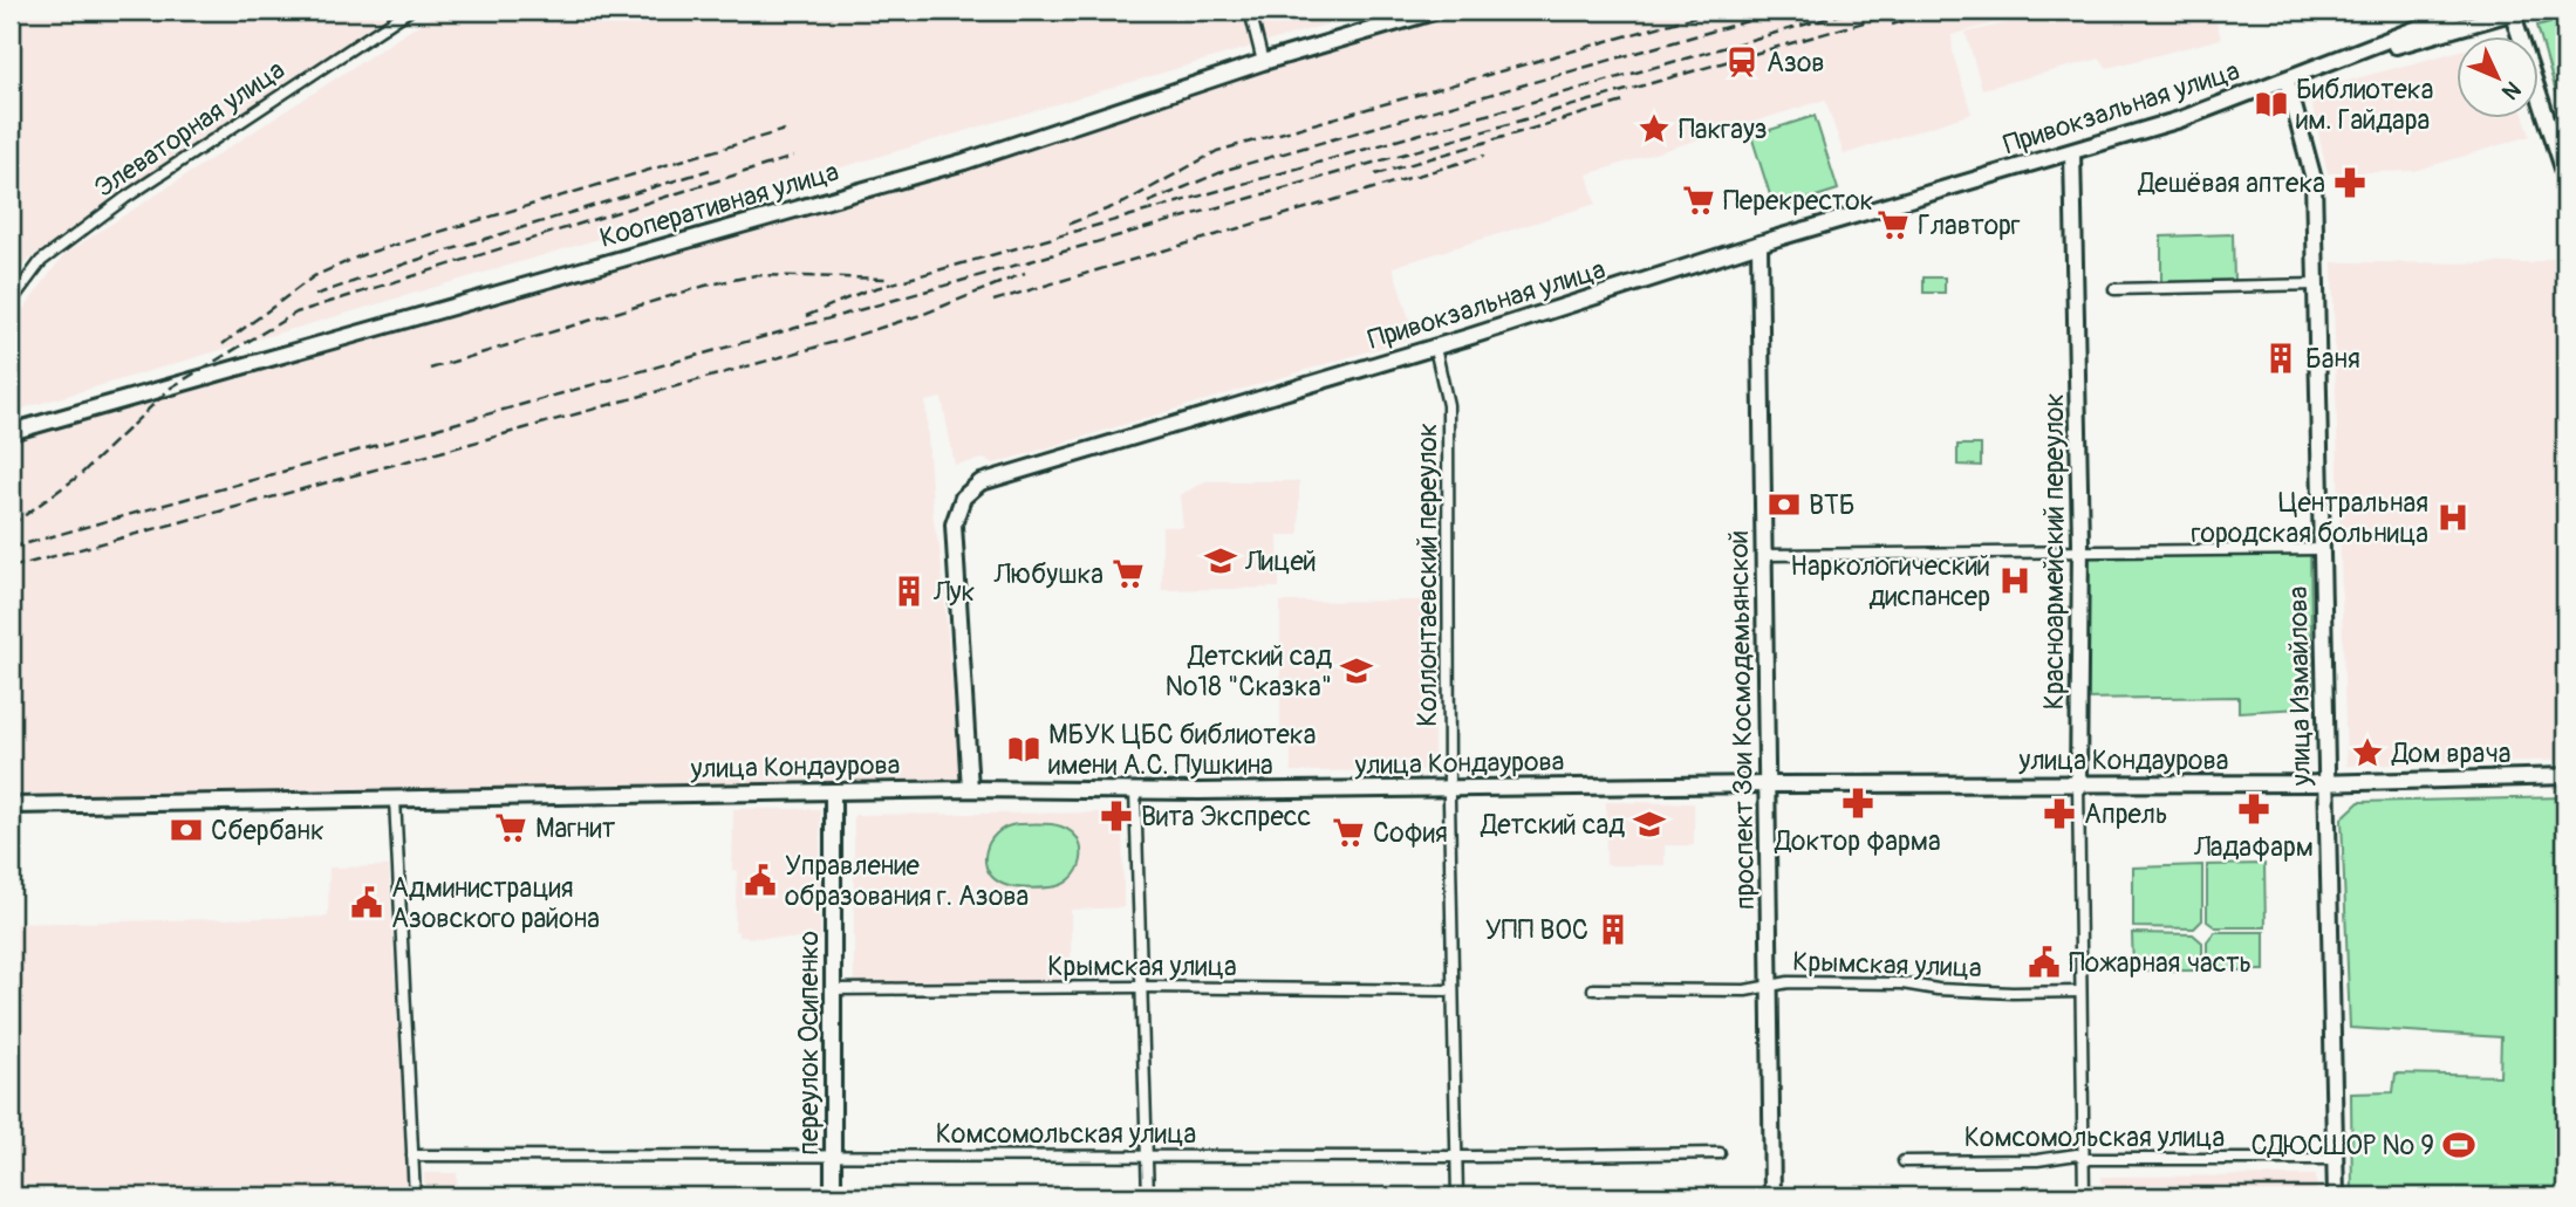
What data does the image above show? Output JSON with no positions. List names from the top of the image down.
{
  "streets": {
    "street": [
      "Привокзальная улица",
      "Элеваторная улица",
      "Кооперативная улица",
      "Красноармейский переулок",
      "Коллонтаевский переулок",
      "улица Измайлова",
      "проспект Зои Космодемьянской",
      "улица Кондаурова",
      "Крымская улица",
      "переулок Осипенко",
      "Комсомольская улица"
    ]
  },
  "crossings": [
    ["Привокзальная улица", "Красноармейский переулок"],
    ["Привокзальная улица", "Коллонтаевский переулок"],
    ["Привокзальная улица", "улица Измайлова"],
    ["Привокзальная улица", "проспект Зои Космодемьянской"],
    ["Привокзальная улица", "улица Кондаурова"],
    ["Красноармейский переулок", "улица Кондаурова"],
    ["Красноармейский переулок", "Крымская улица"],
    ["Красноармейский переулок", "Комсомольская улица"],
    ["Коллонтаевский переулок", "улица Кондаурова"],
    ["Коллонтаевский переулок", "Крымская улица"],
    ["Коллонтаевский переулок", "Комсомольская улица"],
    ["улица Измайлова", "улица Кондаурова"],
    ["улица Измайлова", "Комсомольская улица"],
    ["проспект Зои Космодемьянской", "улица Кондаурова"],
    ["проспект Зои Космодемьянской", "Крымская улица"],
    ["улица Кондаурова", "переулок Осипенко"],
    ["Крымская улица", "переулок Осипенко"],
    ["переулок Осипенко", "Комсомольская улица"]
  ],
  "places": {
    "station": ["Азов"],
    "library": ["Библиотека им. Гайдара", "МБУК ЦБС библиотека имени А.С. Пушкина"],
    "place": ["Пакгауз", "Дом врача"],
    "pharmacy": [
      "Дешёвая аптека",
      "Доктор фарма",
      "Ладафарм",
      "Апрель",
      "Вита Экспресс"
    ],
    "supermarket": [
      "Перекресток",
      "Главторг",
      "Любушка",
      "Магнит",
      "София"
    ],
    "building": ["Баня", "Лук", "УПП ВОС"],
    "bank": ["ВТБ", "Сбербанк"],
    "hospital": ["Центральная городская больница", "Наркологический диспансер"],
    "school or university": ["Лицей", "Детский сад №18 \"Сказка\"", "Детский сад"],
    "public building": ["Управление образования г. Азова", "Администрация Азовского района", "Пожарная часть"],
    "sports": ["СДЮСШОР № 9"]
  },
  "north": "bottom right"
}
